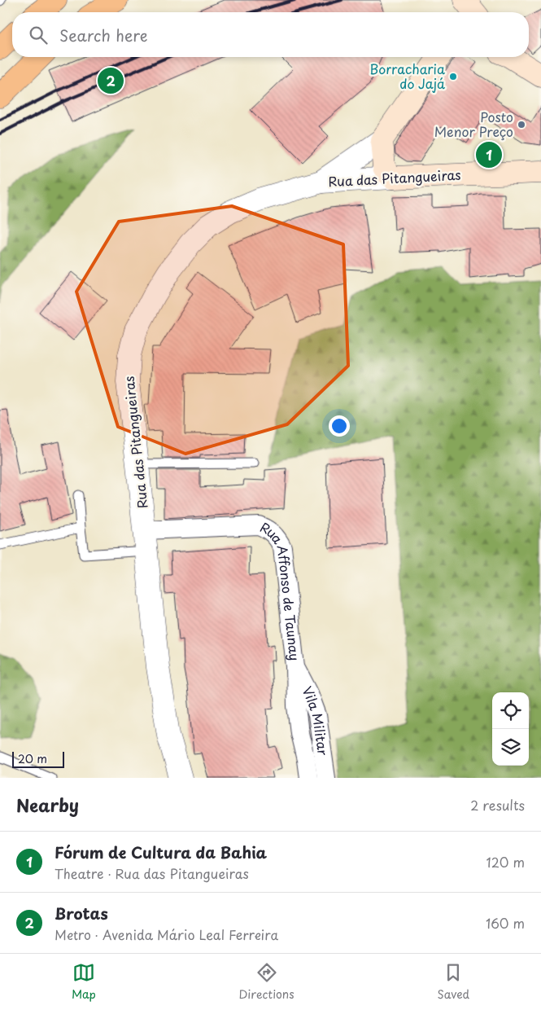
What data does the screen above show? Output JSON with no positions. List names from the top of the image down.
{
  "streets": {
    "main road": ["Rua das Pitangueiras"],
    "street": ["Rua Affonso de Taunay", "Vila Militar"]
  },
  "crossings": [
    ["Rua das Pitangueiras", "Rua Affonso de Taunay"],
    ["Rua Affonso de Taunay", "Vila Militar"]
  ],
  "places": ["Borracharia do Jajá", "Posto Menor Preço"],
  "scale_bar": "20 m",
  "page": {
    "search": "Search here",
    "pins": ["2", "1"],
    "scale": "20 m",
    "heading": ["Nearby", "2 results"],
    "list": [
      {
        "mark": "1",
        "name": "Fórum de Cultura da Bahia",
        "note": "Theatre · Rua das Pitangueiras",
        "value": "120 m"
      },
      {
        "mark": "2",
        "name": "Brotas",
        "note": "Metro · Avenida Mário Leal Ferreira",
        "value": "160 m"
      }
    ],
    "nav": ["Map", "Directions", "Saved"]
  }
}
